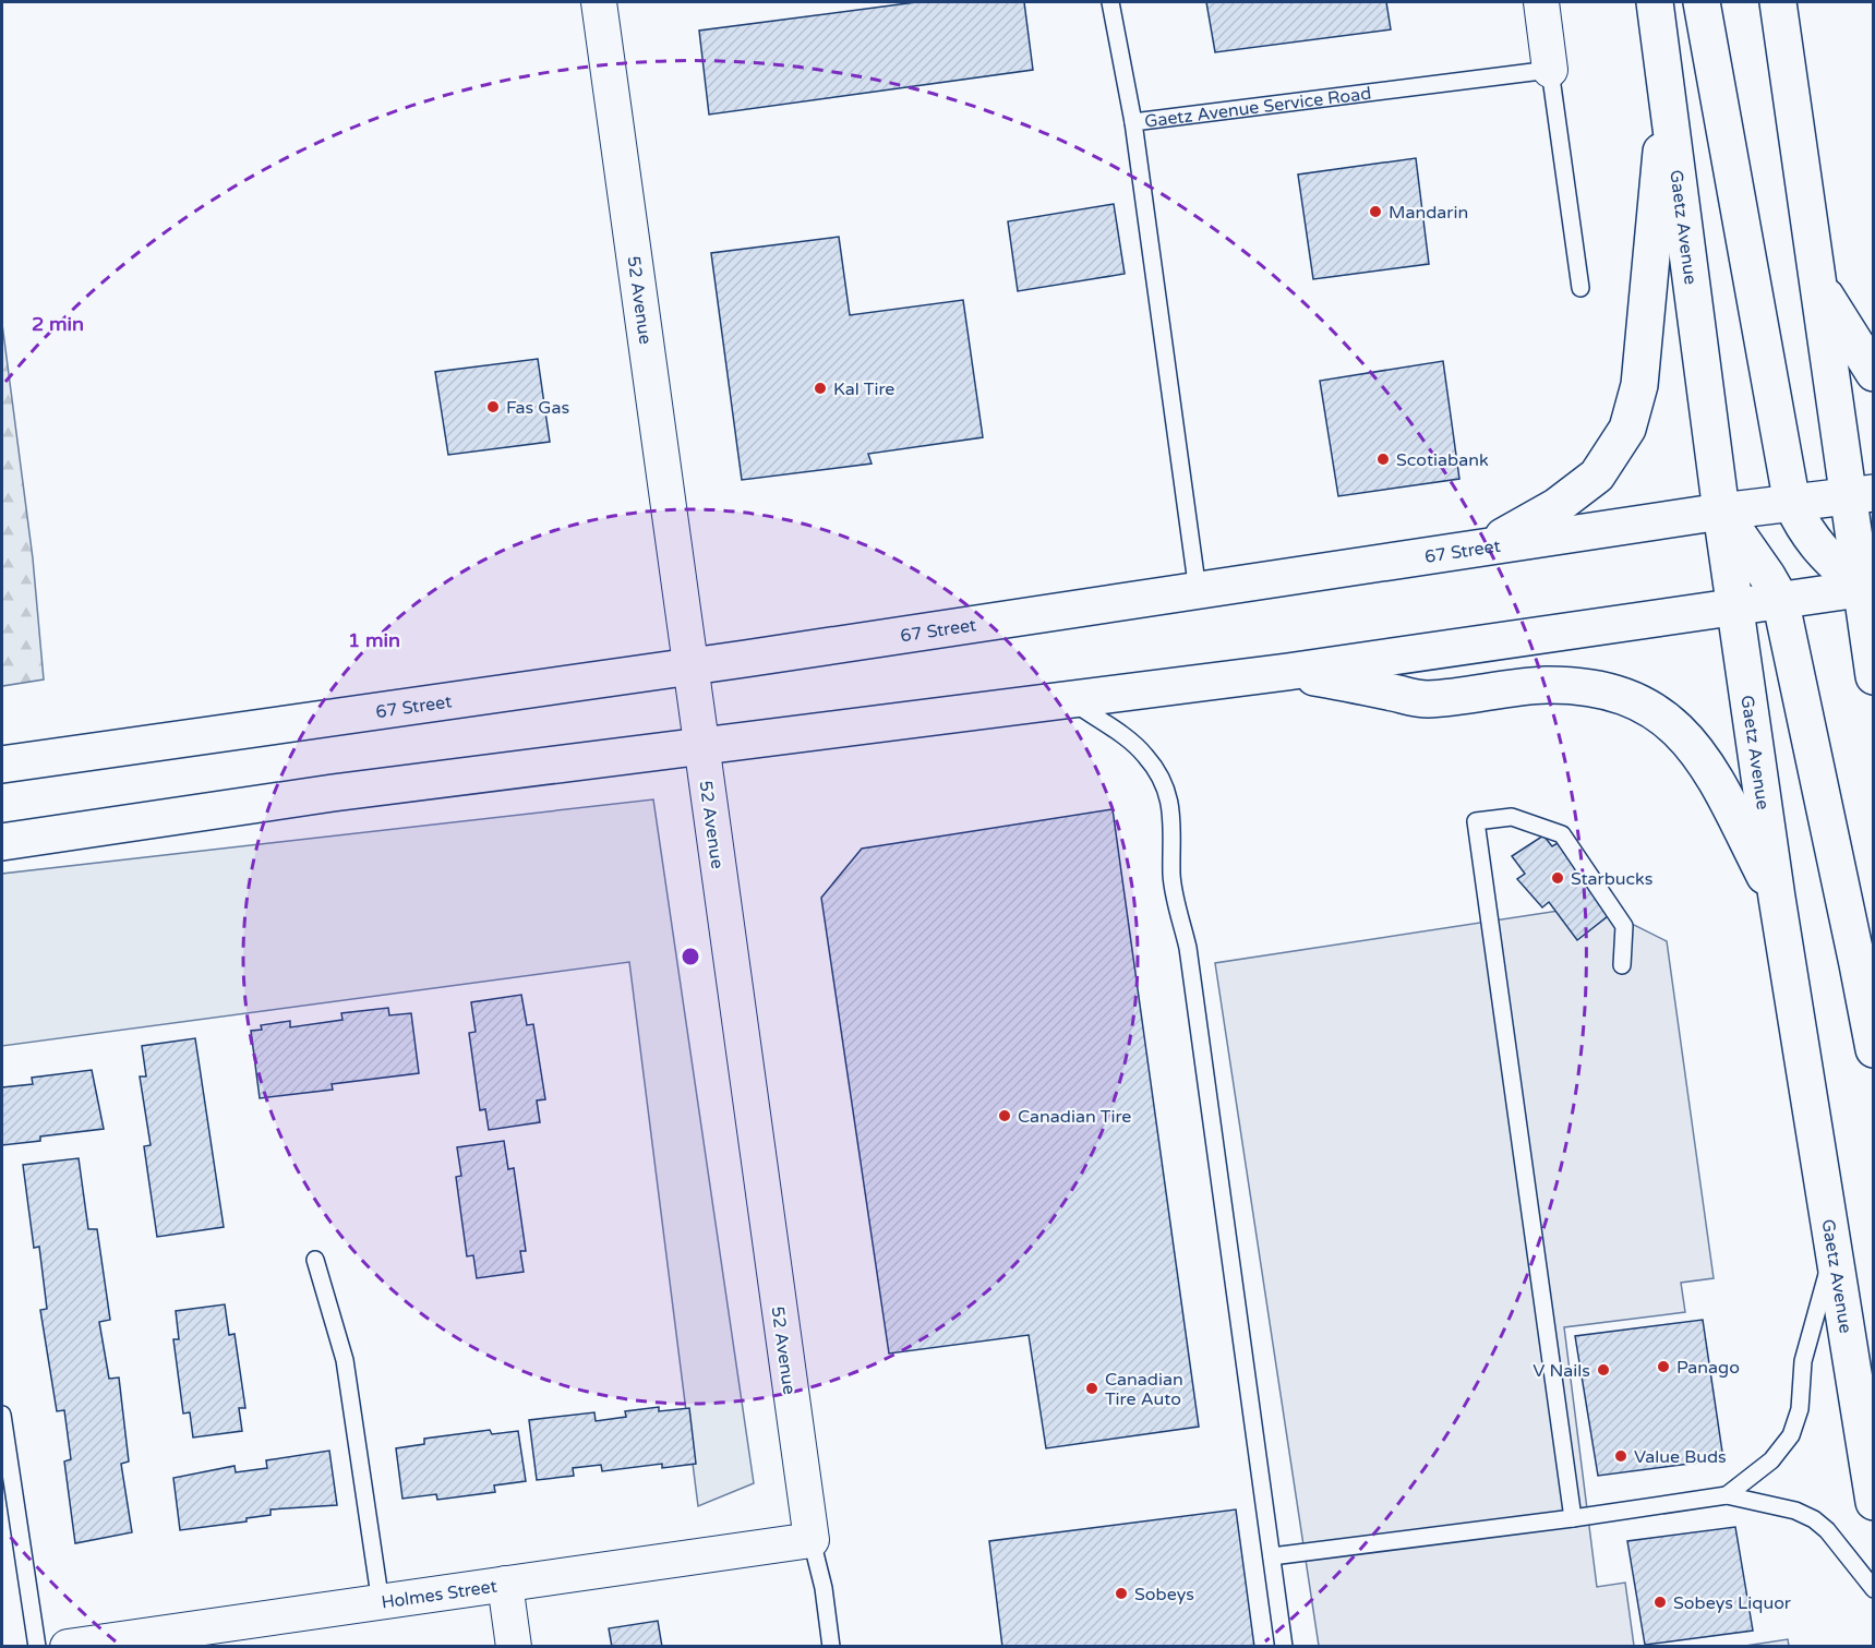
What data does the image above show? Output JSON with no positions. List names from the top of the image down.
{
  "streets": {
    "main road": ["Gaetz Avenue", "67 Street"],
    "street": ["52 Avenue", "Holmes Street"],
    "lane": ["Gaetz Avenue Service Road"]
  },
  "crossings": [
    ["Gaetz Avenue Service Road", "67 Street"],
    ["Gaetz Avenue", "67 Street"],
    ["52 Avenue", "67 Street"],
    ["52 Avenue", "Holmes Street"]
  ],
  "places": [
    "Mandarin",
    "Kal Tire",
    "Fas Gas",
    "Scotiabank",
    "Starbucks",
    "Canadian Tire",
    "Panago",
    "V Nails",
    "Canadian Tire Auto",
    "Value Buds",
    "Sobeys",
    "Sobeys Liquor"
  ],
  "rings": ["2 min", "1 min"]
}
